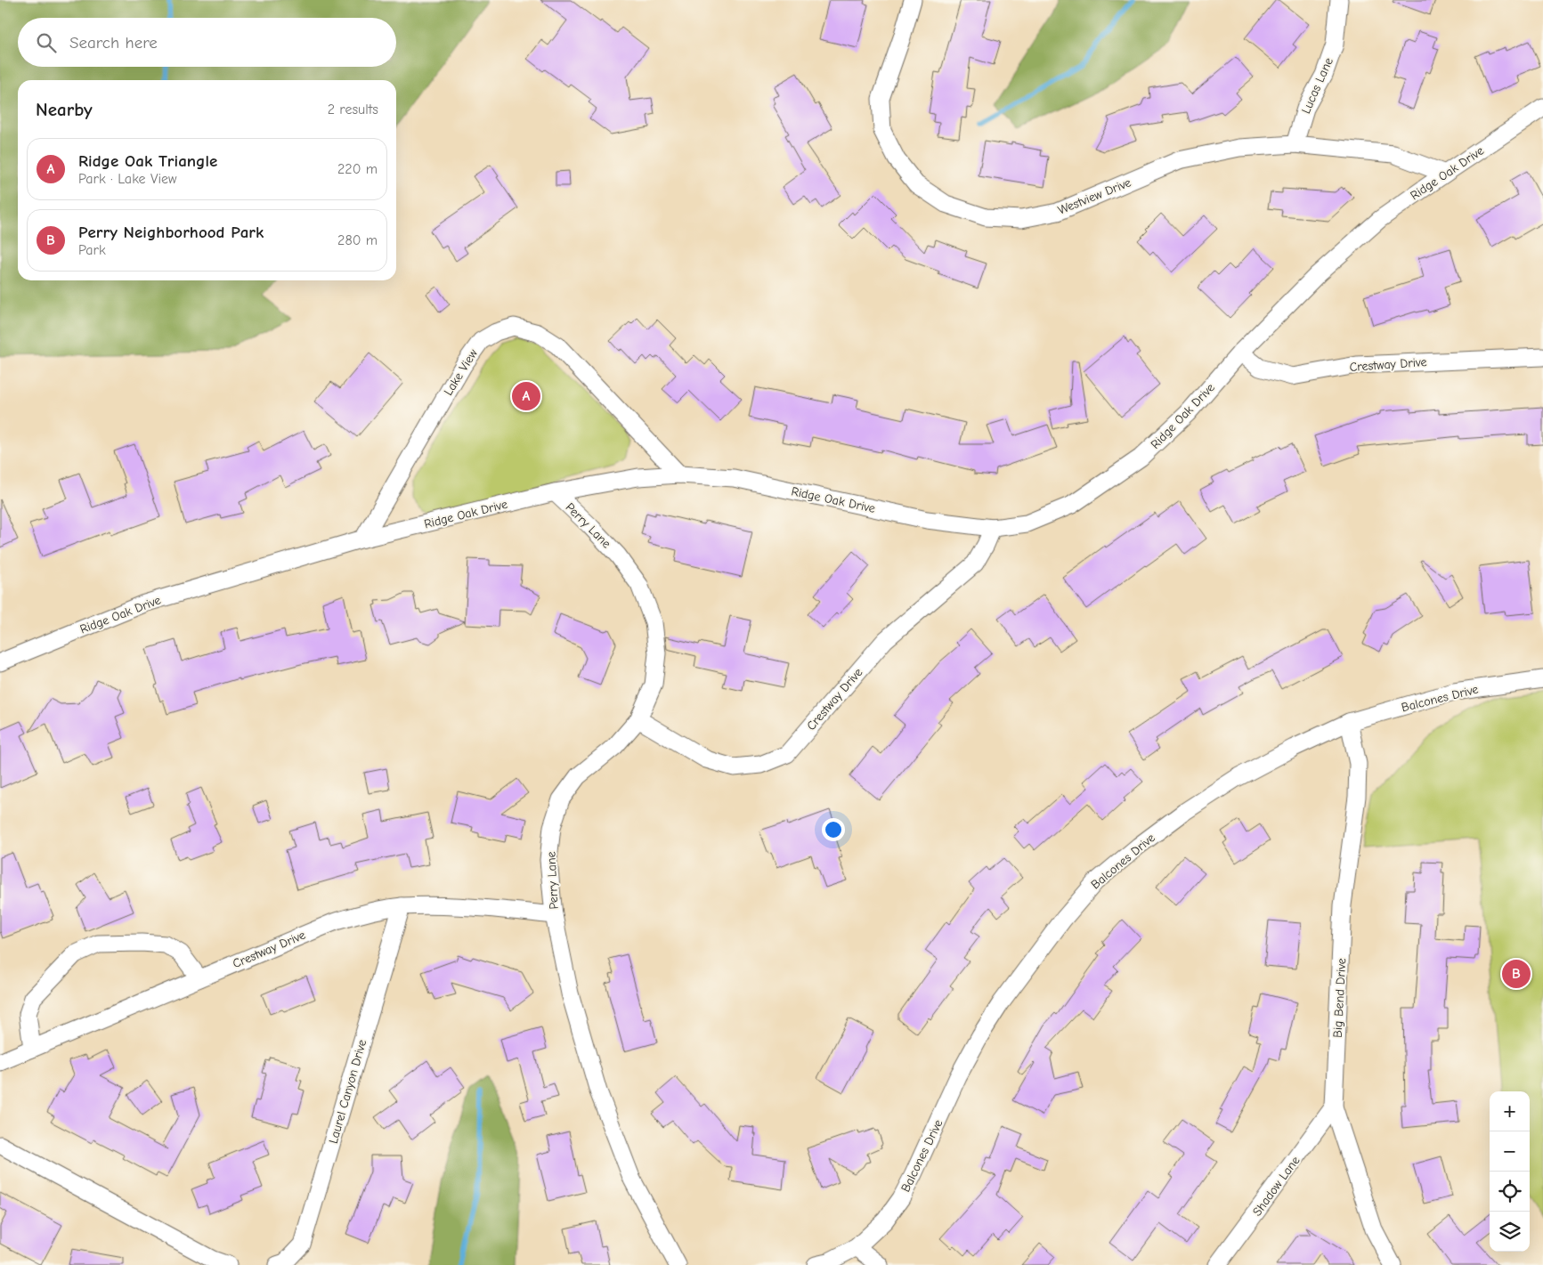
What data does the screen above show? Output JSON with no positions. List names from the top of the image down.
{
  "streets": {
    "street": [
      "Lucas Lane",
      "Ridge Oak Drive",
      "Westview Drive",
      "Crestway Drive",
      "Lake View",
      "Perry Lane",
      "Balcones Drive",
      "Big Bend Drive",
      "Laurel Canyon Drive",
      "Shadow Lane"
    ]
  },
  "crossings": [
    ["Lucas Lane", "Westview Drive"],
    ["Ridge Oak Drive", "Westview Drive"],
    ["Ridge Oak Drive", "Crestway Drive"],
    ["Ridge Oak Drive", "Lake View"],
    ["Ridge Oak Drive", "Perry Lane"],
    ["Crestway Drive", "Perry Lane"],
    ["Crestway Drive", "Laurel Canyon Drive"],
    ["Balcones Drive", "Big Bend Drive"],
    ["Big Bend Drive", "Shadow Lane"]
  ],
  "page": {
    "search": "Search here",
    "heading": ["Nearby", "2 results"],
    "list": [
      {
        "mark": "A",
        "name": "Ridge Oak Triangle",
        "note": "Park · Lake View",
        "value": "220 m"
      },
      {
        "mark": "B",
        "name": "Perry Neighborhood Park",
        "note": "Park",
        "value": "280 m"
      }
    ],
    "pins": ["A", "B"],
    "map_buttons": ["+", "−"]
  }
}
